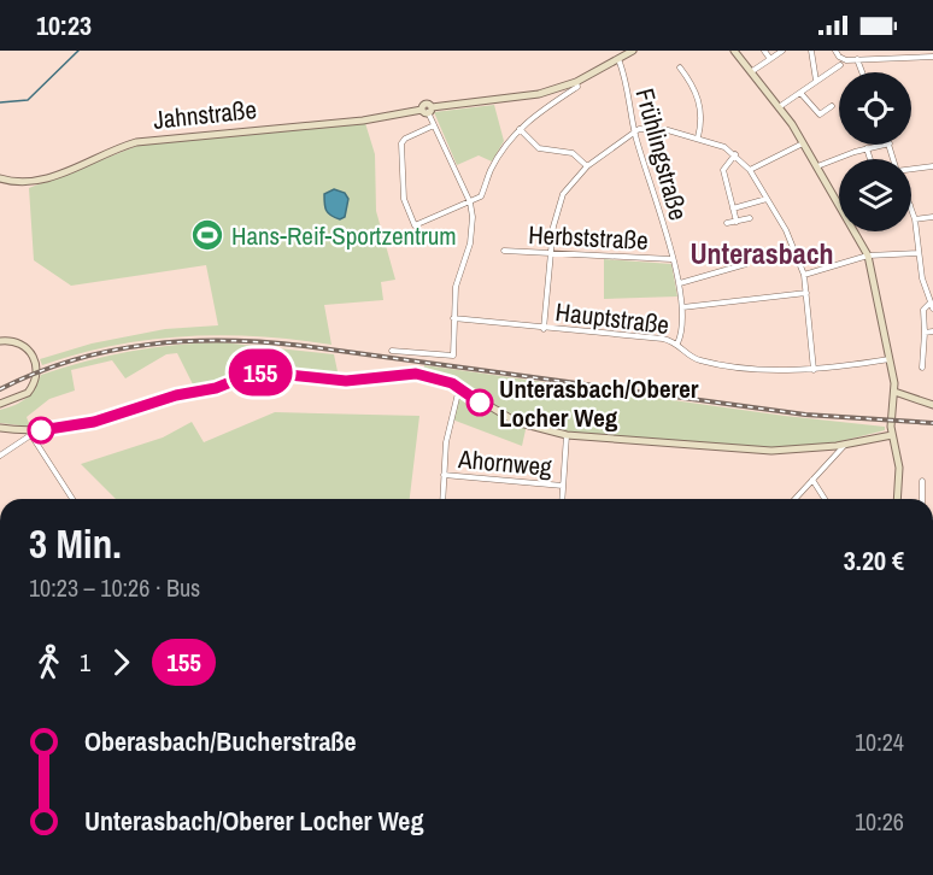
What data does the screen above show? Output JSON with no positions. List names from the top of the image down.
{
  "streets": {
    "street": [
      "Jahnstraße",
      "Frühlingstraße",
      "Herbststraße",
      "Hauptstraße",
      "Ahornweg"
    ]
  },
  "crossings": [
    ["Jahnstraße", "Frühlingstraße"],
    ["Frühlingstraße", "Herbststraße"],
    ["Frühlingstraße", "Hauptstraße"]
  ],
  "districts": ["Unterasbach"],
  "places": {
    "sports": ["Hans-Reif-Sportzentrum"],
    "other": ["Unterasbach/Oberer Locher Weg"]
  },
  "lines": ["bus line 155"],
  "page": {
    "status": "10:23",
    "on_map": "155",
    "heading": ["3 Min.", "10:23 – 10:26 · Bus", "3.20 €"],
    "legs": ["1", "155"],
    "list": [
      {
        "name": "Oberasbach/Bucherstraße",
        "value": "10:24"
      },
      {
        "name": "Unterasbach/Oberer Locher Weg",
        "value": "10:26"
      }
    ]
  }
}
